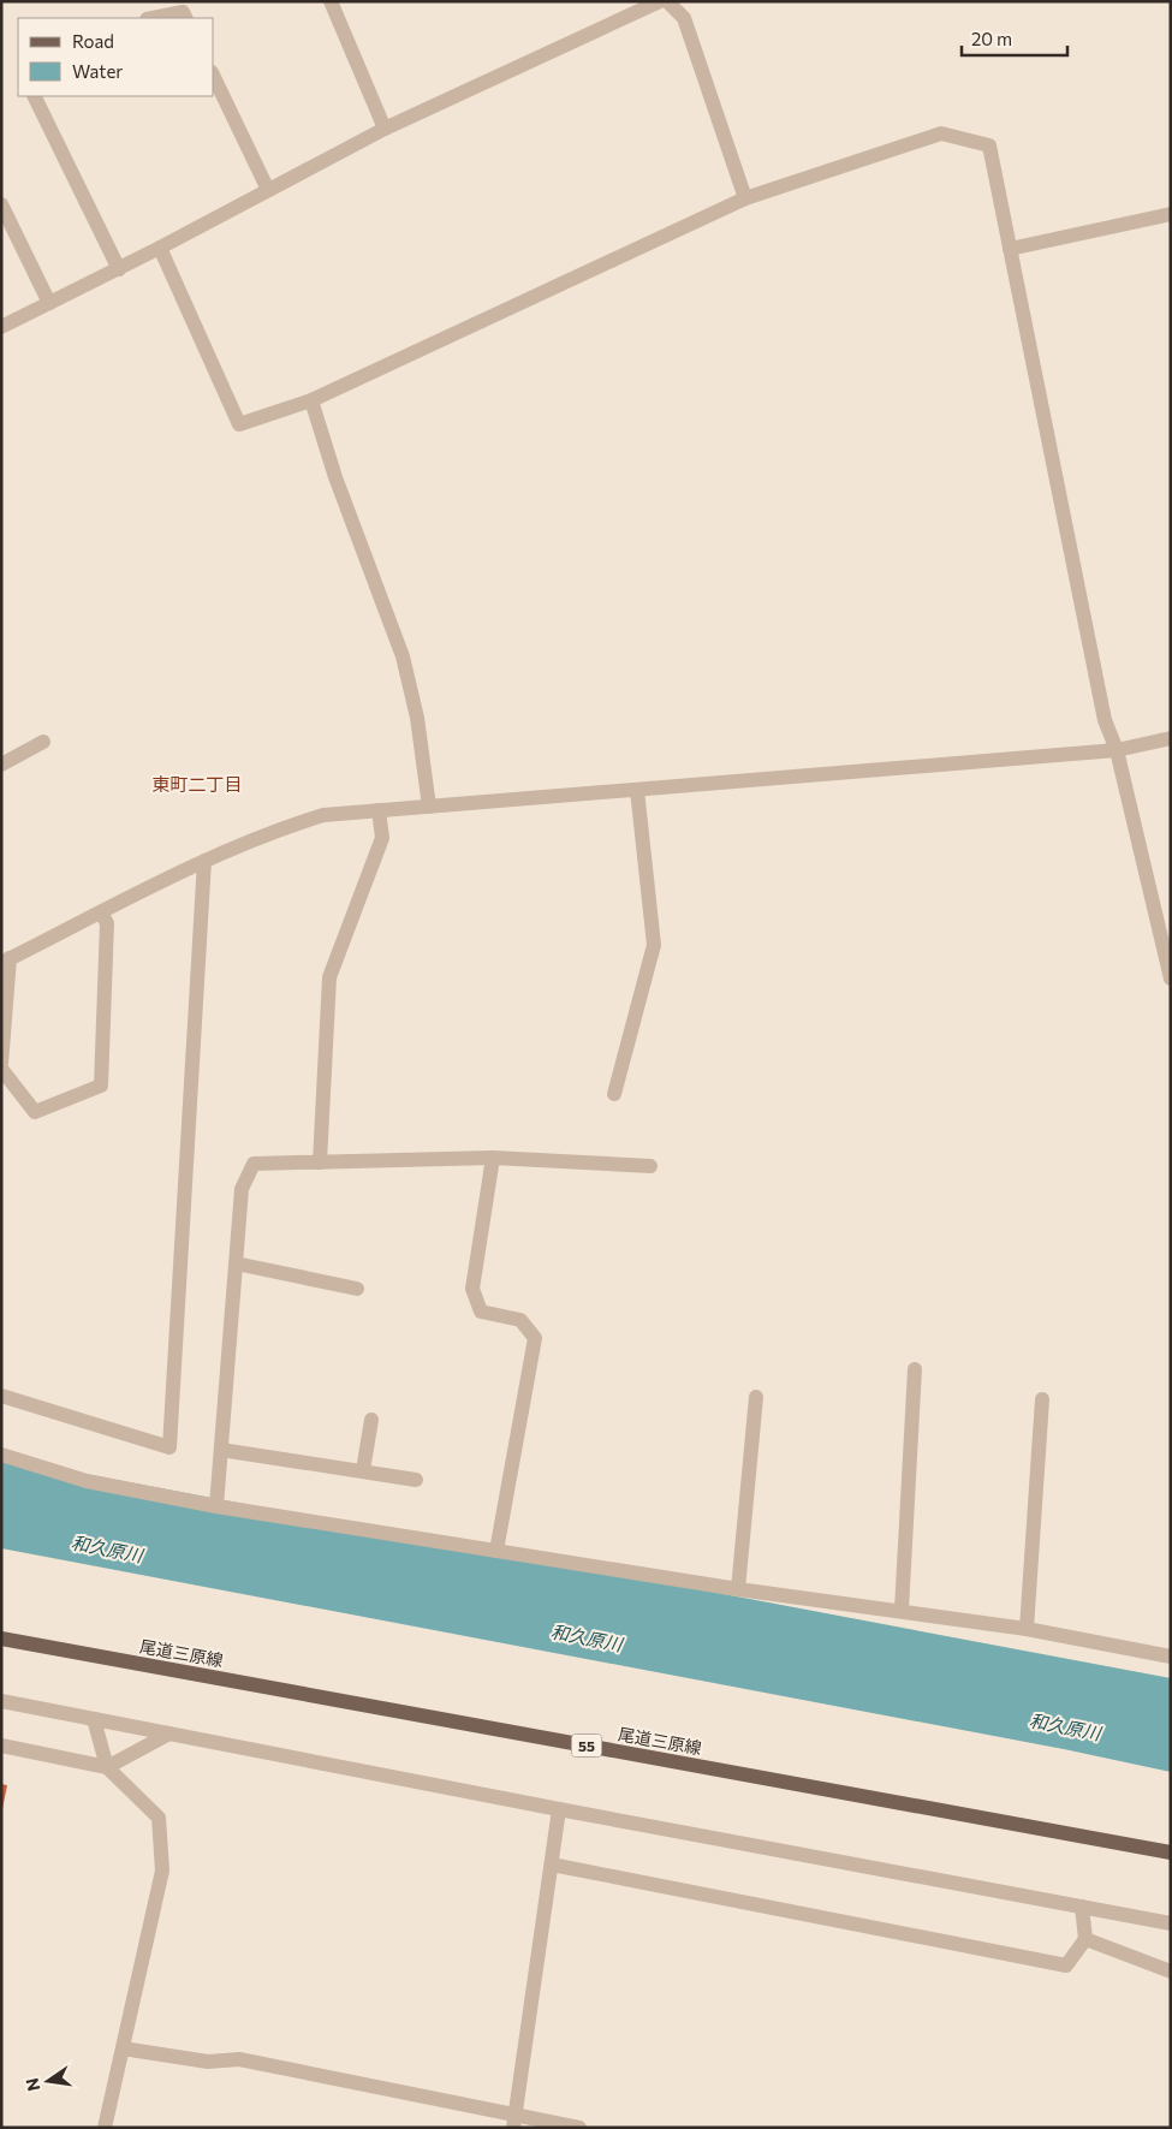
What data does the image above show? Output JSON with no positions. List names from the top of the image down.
{
  "streets": {
    "main road": ["尾道三原線", "55"]
  },
  "districts": ["東町二丁目"],
  "water": ["和久原川"],
  "legend": ["Road", "Water"],
  "scale_bar": "20 m",
  "north": "left"
}
